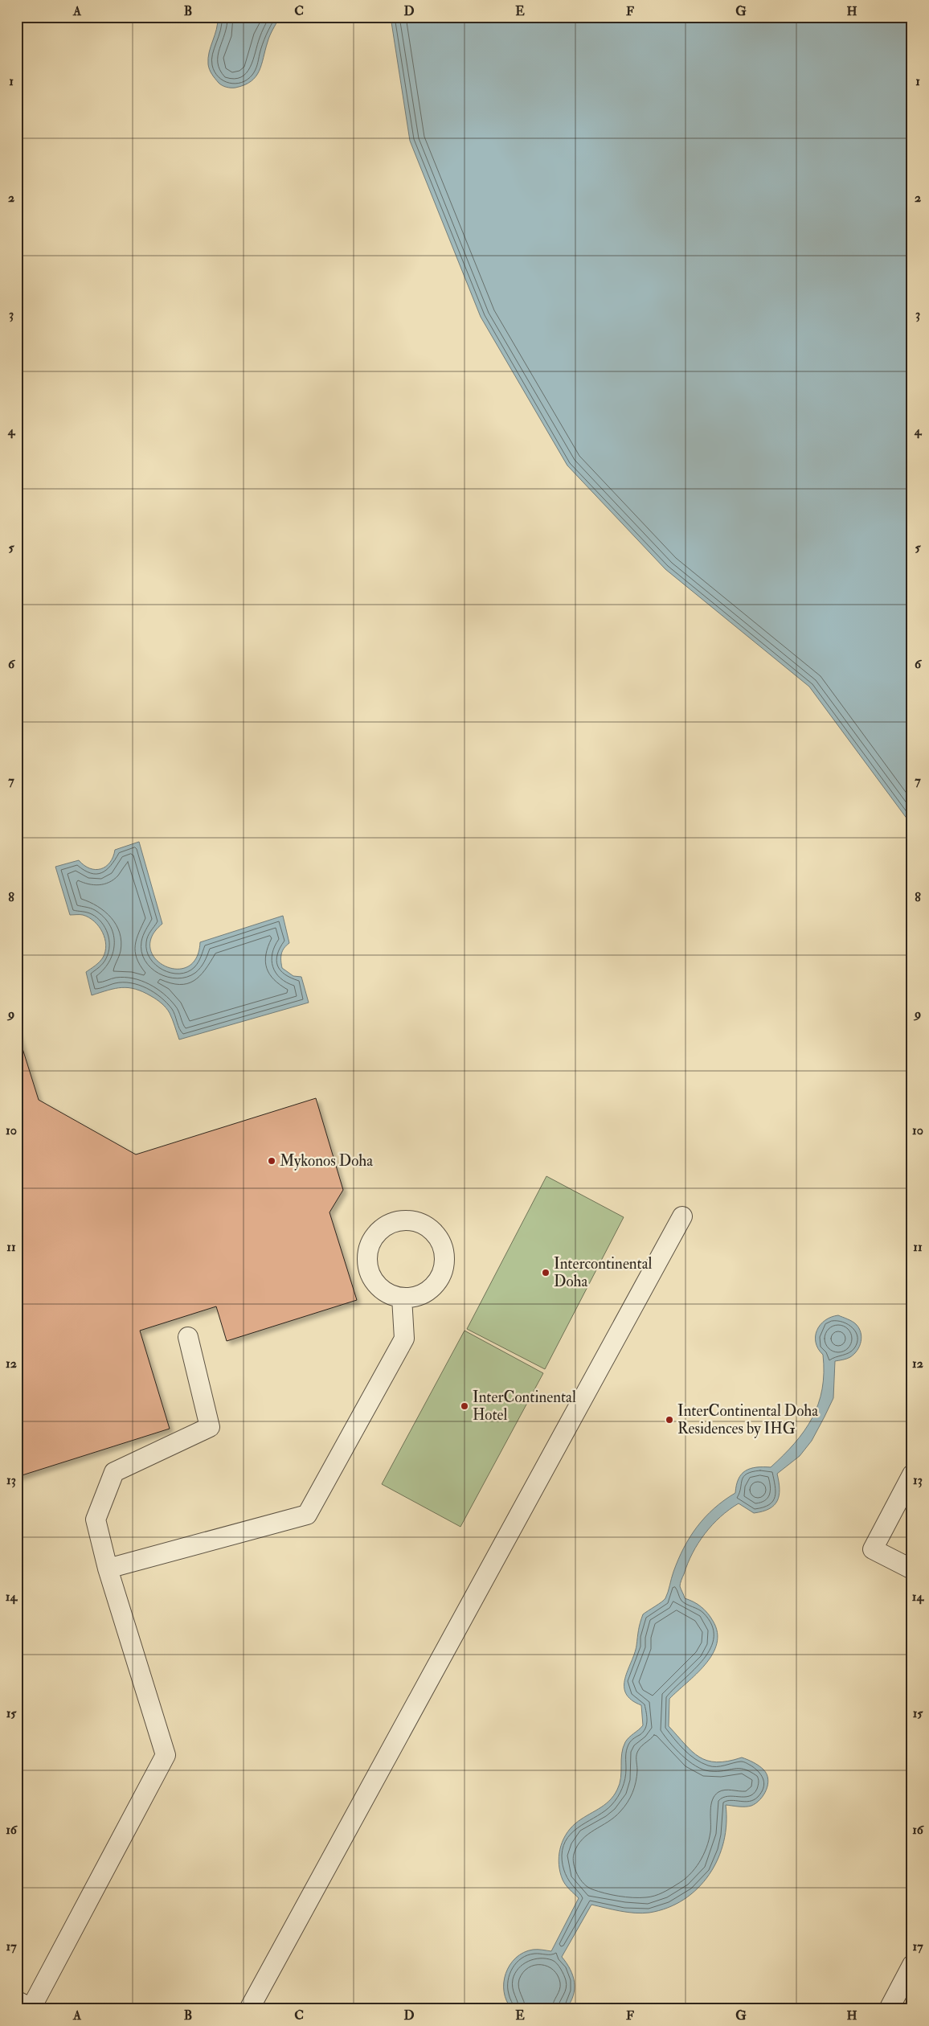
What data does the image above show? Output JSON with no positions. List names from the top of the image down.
{
  "places": [
    "Mykonos Doha",
    "Intercontinental Doha",
    "InterContinental Hotel",
    "InterContinental Doha Residences by IHG"
  ],
  "grid": {
    "columns": [
      "A",
      "B",
      "C",
      "D",
      "E",
      "F",
      "G",
      "H"
    ],
    "rows": [
      "1",
      "2",
      "3",
      "4",
      "5",
      "6",
      "7",
      "8",
      "9",
      "10",
      "11",
      "12",
      "13",
      "14",
      "15",
      "16",
      "17"
    ]
  }
}
